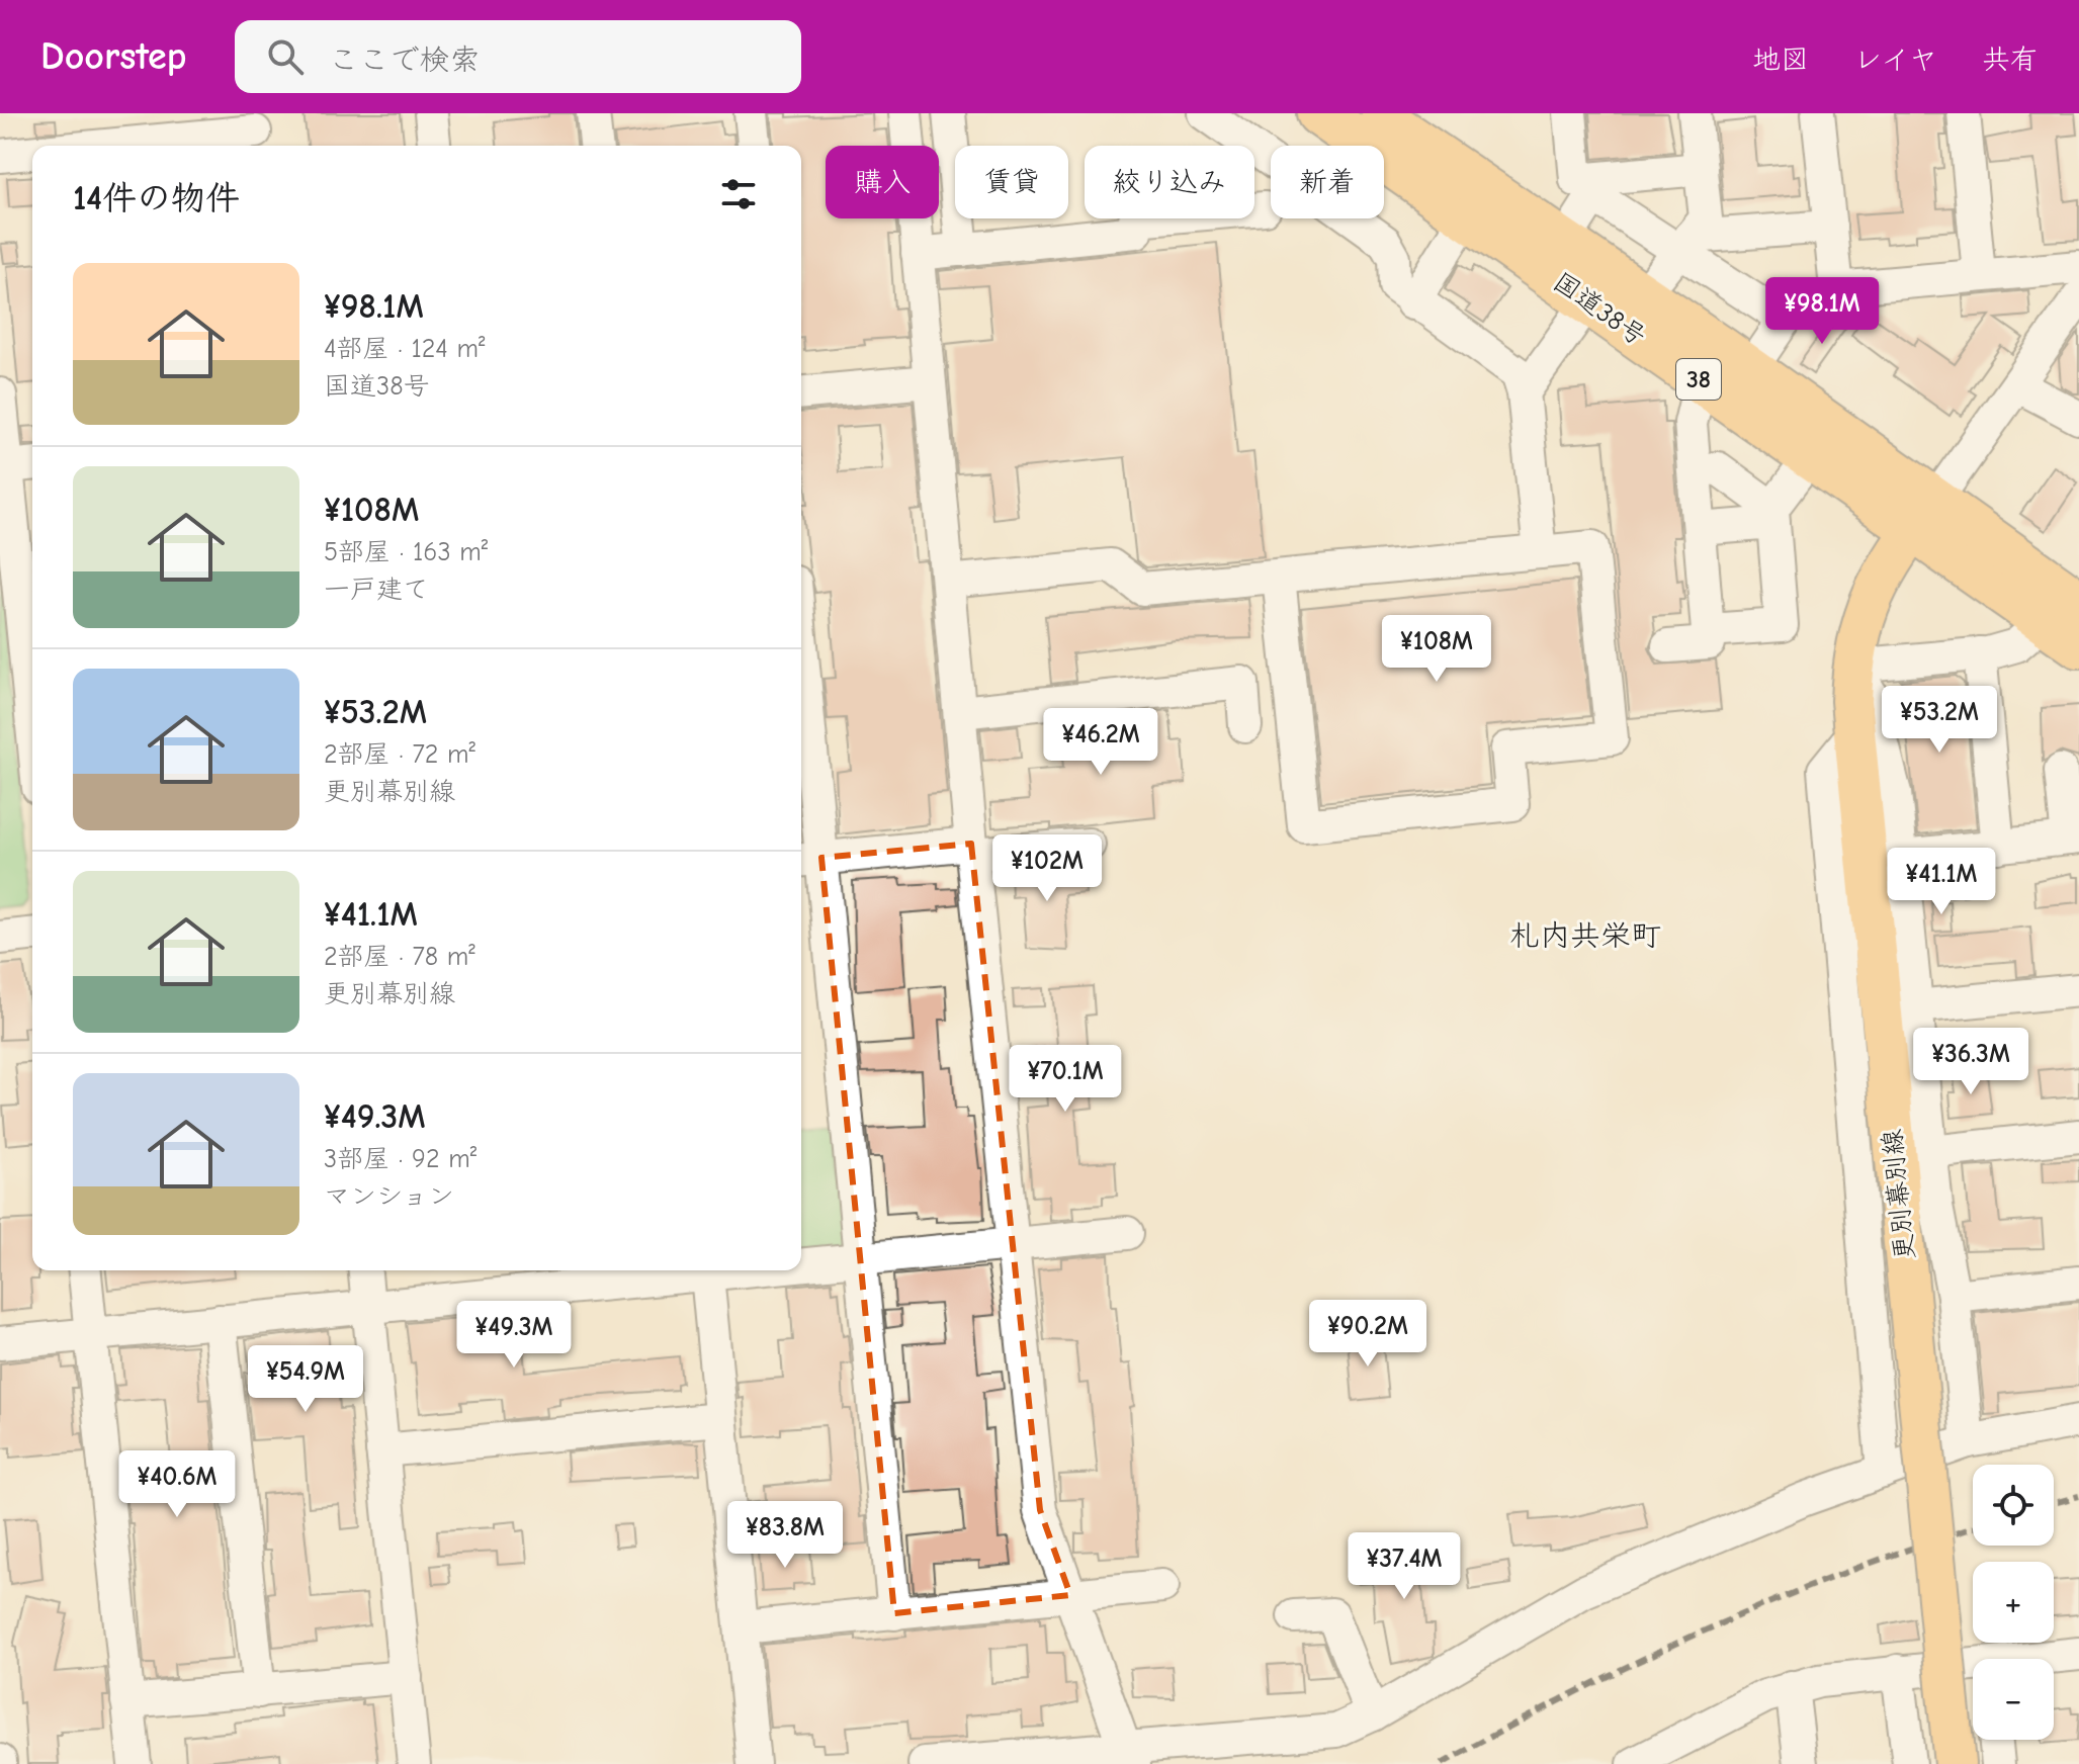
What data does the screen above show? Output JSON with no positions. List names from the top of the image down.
{
  "streets": {
    "highway": ["国道38号", "38"],
    "main road": ["更別幕別線"]
  },
  "crossings": [
    ["国道38号", "更別幕別線"]
  ],
  "districts": ["札内共栄町"],
  "page": {
    "header": "Doorstep",
    "search": "ここで検索",
    "nav": ["地図", "レイヤ", "共有"],
    "chip": [
      "購入",
      "賃貸",
      "絞り込み",
      "新着"
    ],
    "heading": "14件の物件",
    "list": [
      {
        "name": "¥98.1M",
        "note": "4部屋 · 124 m² · 国道38号"
      },
      {
        "name": "¥108M",
        "note": "5部屋 · 163 m² · 一戸建て"
      },
      {
        "name": "¥53.2M",
        "note": "2部屋 · 72 m² · 更別幕別線"
      },
      {
        "name": "¥41.1M",
        "note": "2部屋 · 78 m² · 更別幕別線"
      },
      {
        "name": "¥49.3M",
        "note": "3部屋 · 92 m² · マンション"
      }
    ],
    "price": [
      "¥98.1M",
      "¥108M",
      "¥53.2M",
      "¥46.2M",
      "¥102M",
      "¥41.1M",
      "¥36.3M",
      "¥70.1M",
      "¥90.2M",
      "¥49.3M",
      "¥54.9M",
      "¥40.6M",
      "¥83.8M",
      "¥37.4M"
    ],
    "map_buttons": ["+", "−"]
  }
}
